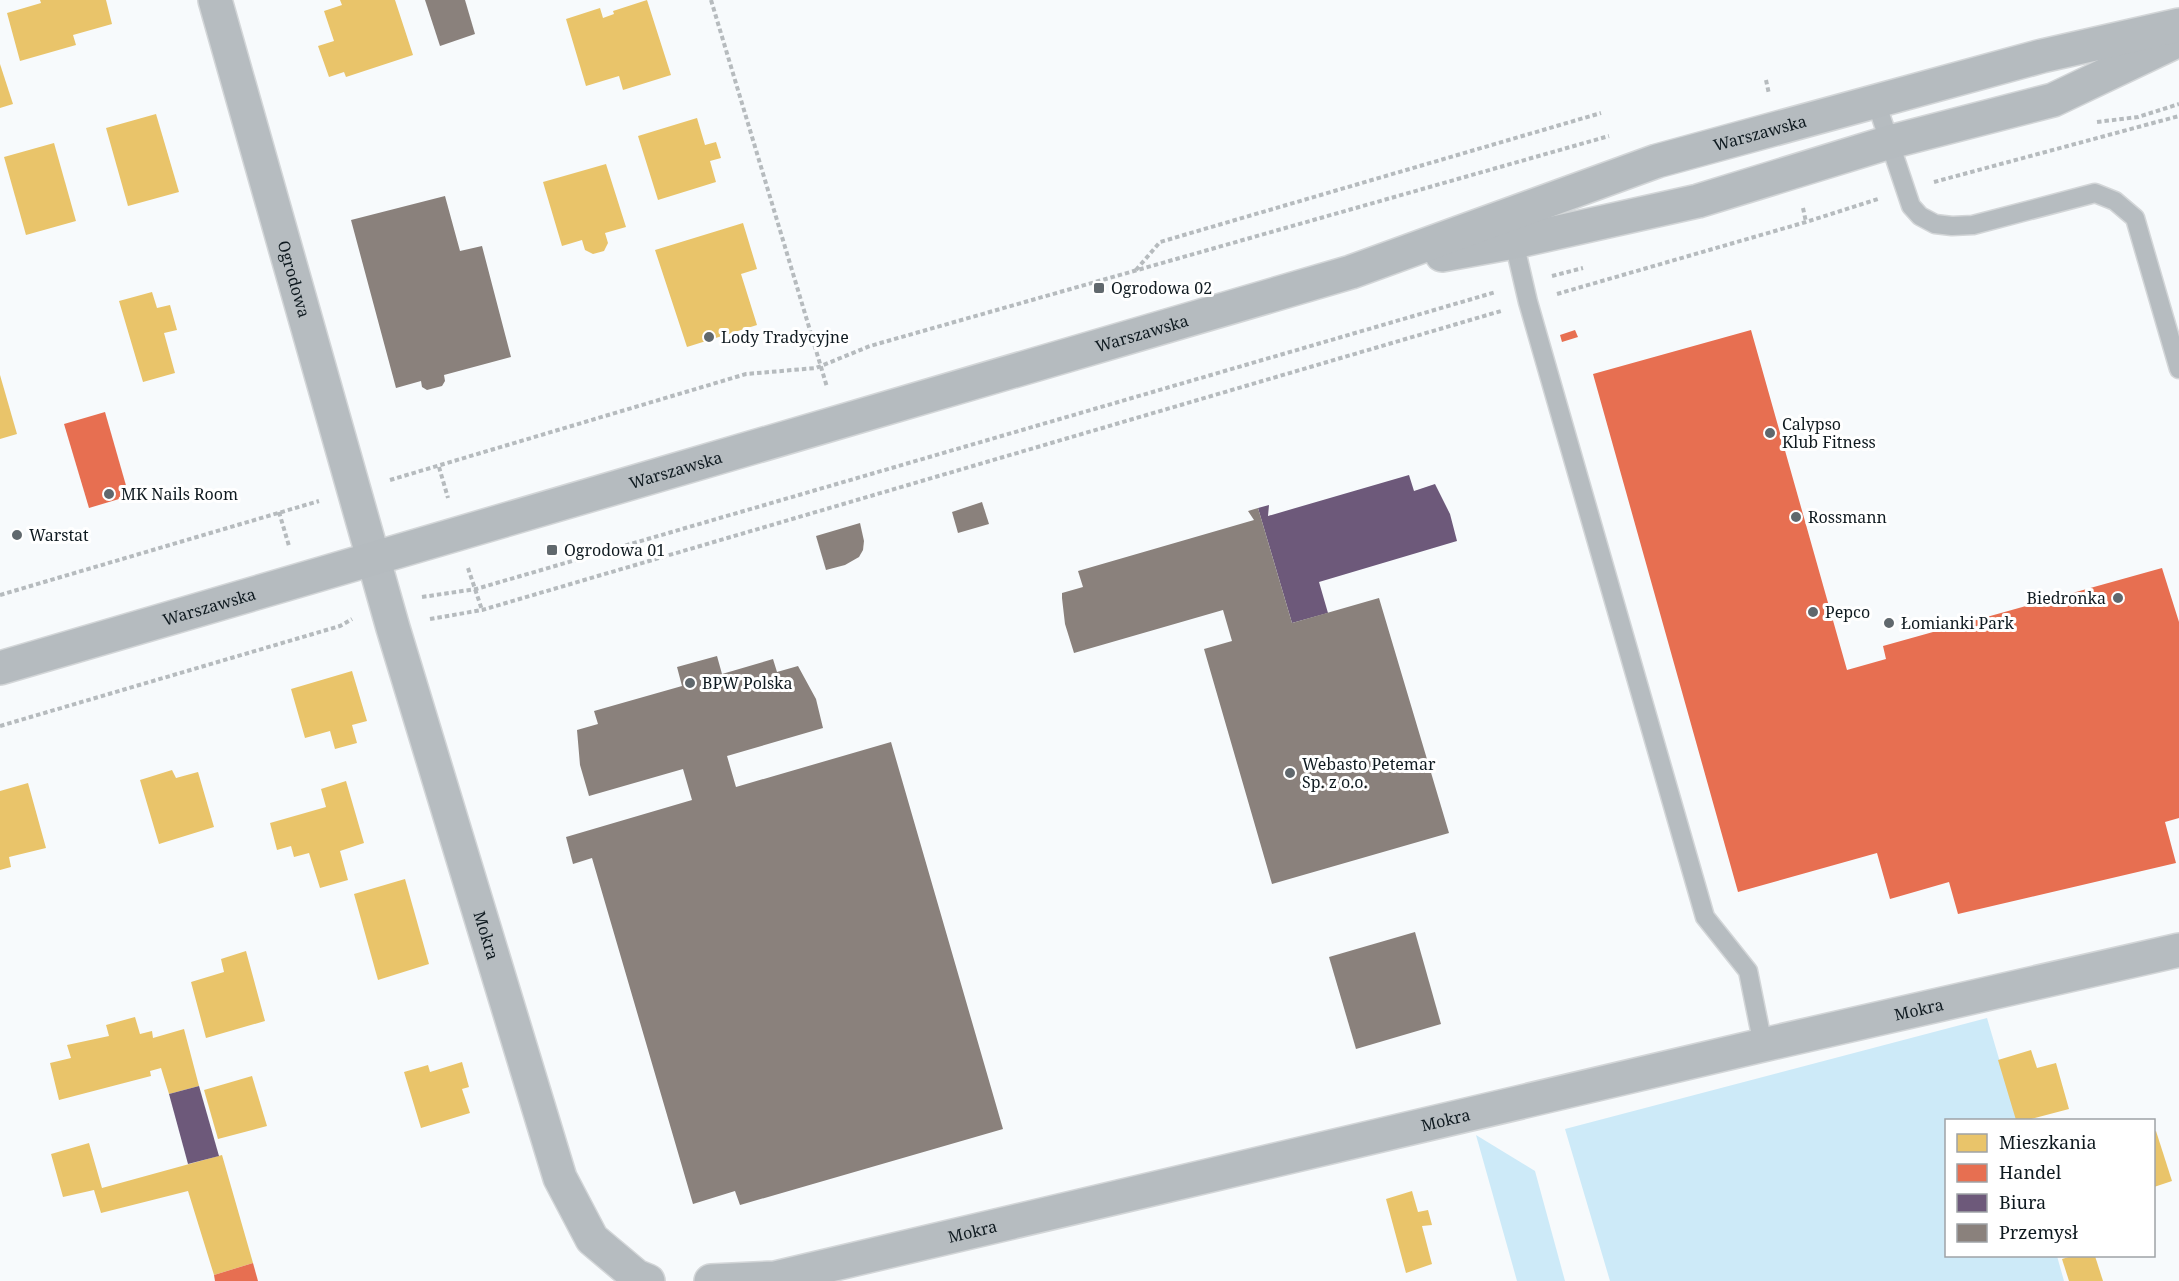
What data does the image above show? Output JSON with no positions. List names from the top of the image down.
{
  "streets": {
    "street": ["Warszawska", "Ogrodowa", "Mokra"]
  },
  "crossings": [
    ["Warszawska", "Ogrodowa"],
    ["Warszawska", "Mokra"],
    ["Ogrodowa", "Mokra"]
  ],
  "places": {
    "transit": ["Ogrodowa 02", "Ogrodowa 01"],
    "other": [
      "Lody Tradycyjne",
      "Calypso Klub Fitness",
      "MK Nails Room",
      "Rossmann",
      "Warstat",
      "Biedronka",
      "Pepco",
      "Łomianki Park",
      "BPW Polska",
      "Webasto Petemar Sp. z o.o."
    ]
  },
  "legend": [
    "Mieszkania",
    "Handel",
    "Biura",
    "Przemysł"
  ]
}
